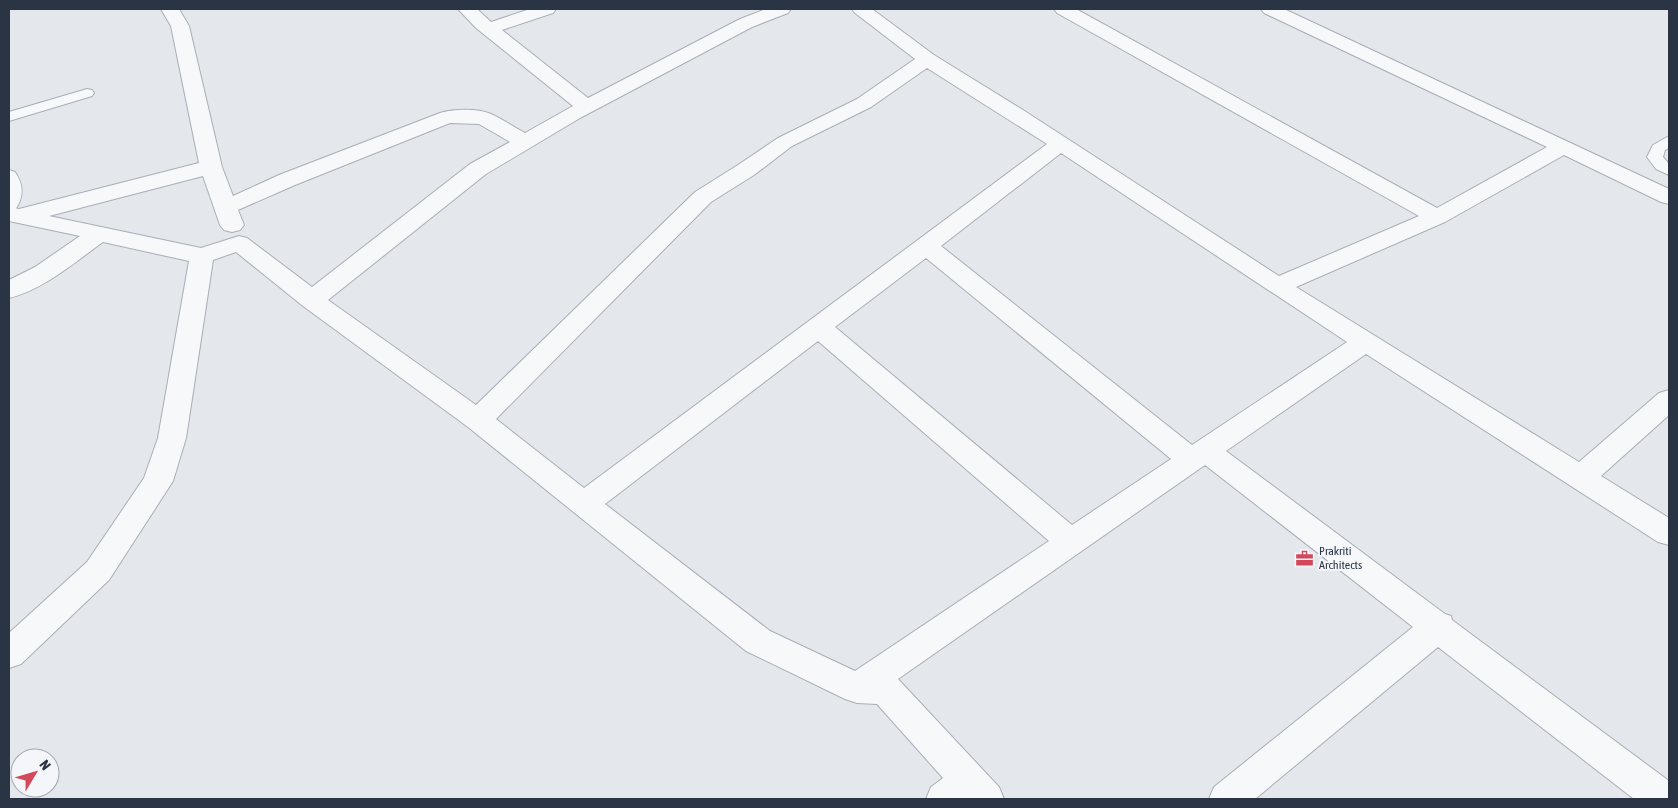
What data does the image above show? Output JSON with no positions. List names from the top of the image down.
{
  "places": {
    "office": ["Prakriti Architects"]
  },
  "north": "top right"
}
